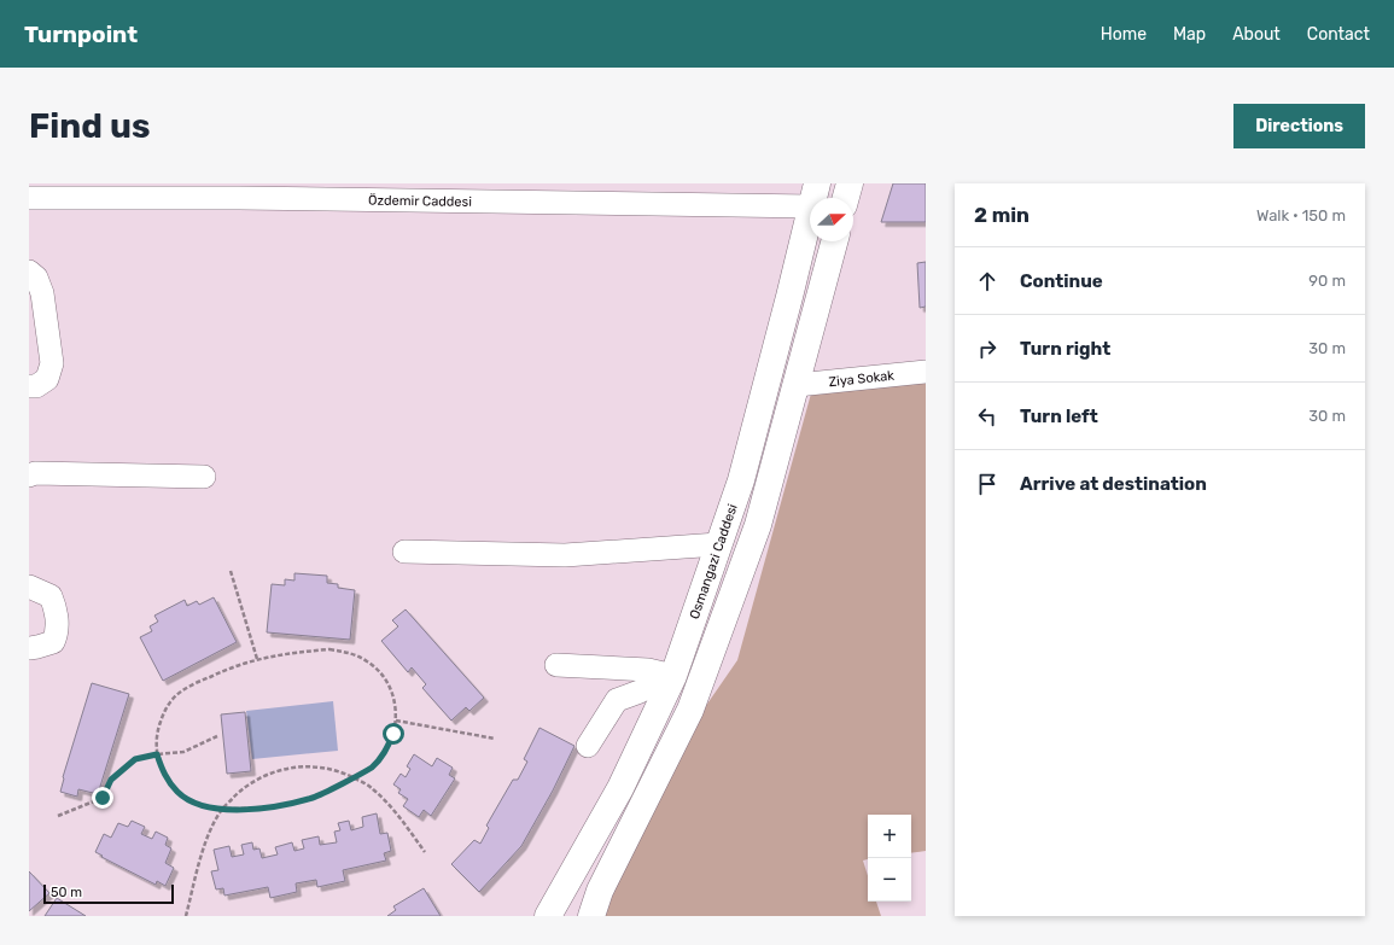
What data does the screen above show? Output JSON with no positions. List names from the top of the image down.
{
  "streets": {
    "main road": ["Osmangazi Caddesi"],
    "street": ["Özdemir Caddesi", "Ziya Sokak"]
  },
  "crossings": [
    ["Özdemir Caddesi", "Osmangazi Caddesi"]
  ],
  "scale_bar": "50 m",
  "north": "right",
  "page": {
    "header": "Turnpoint",
    "nav": [
      "Home",
      "Map",
      "About",
      "Contact"
    ],
    "buttons": "Directions",
    "title": "Find us",
    "heading": ["2 min", "Walk · 150 m"],
    "list": [
      ["Continue", "90 m"],
      ["Turn right", "30 m"],
      ["Turn left", "30 m"],
      "Arrive at destination"
    ],
    "map_buttons": ["+", "−"],
    "scale": "50 m"
  }
}
